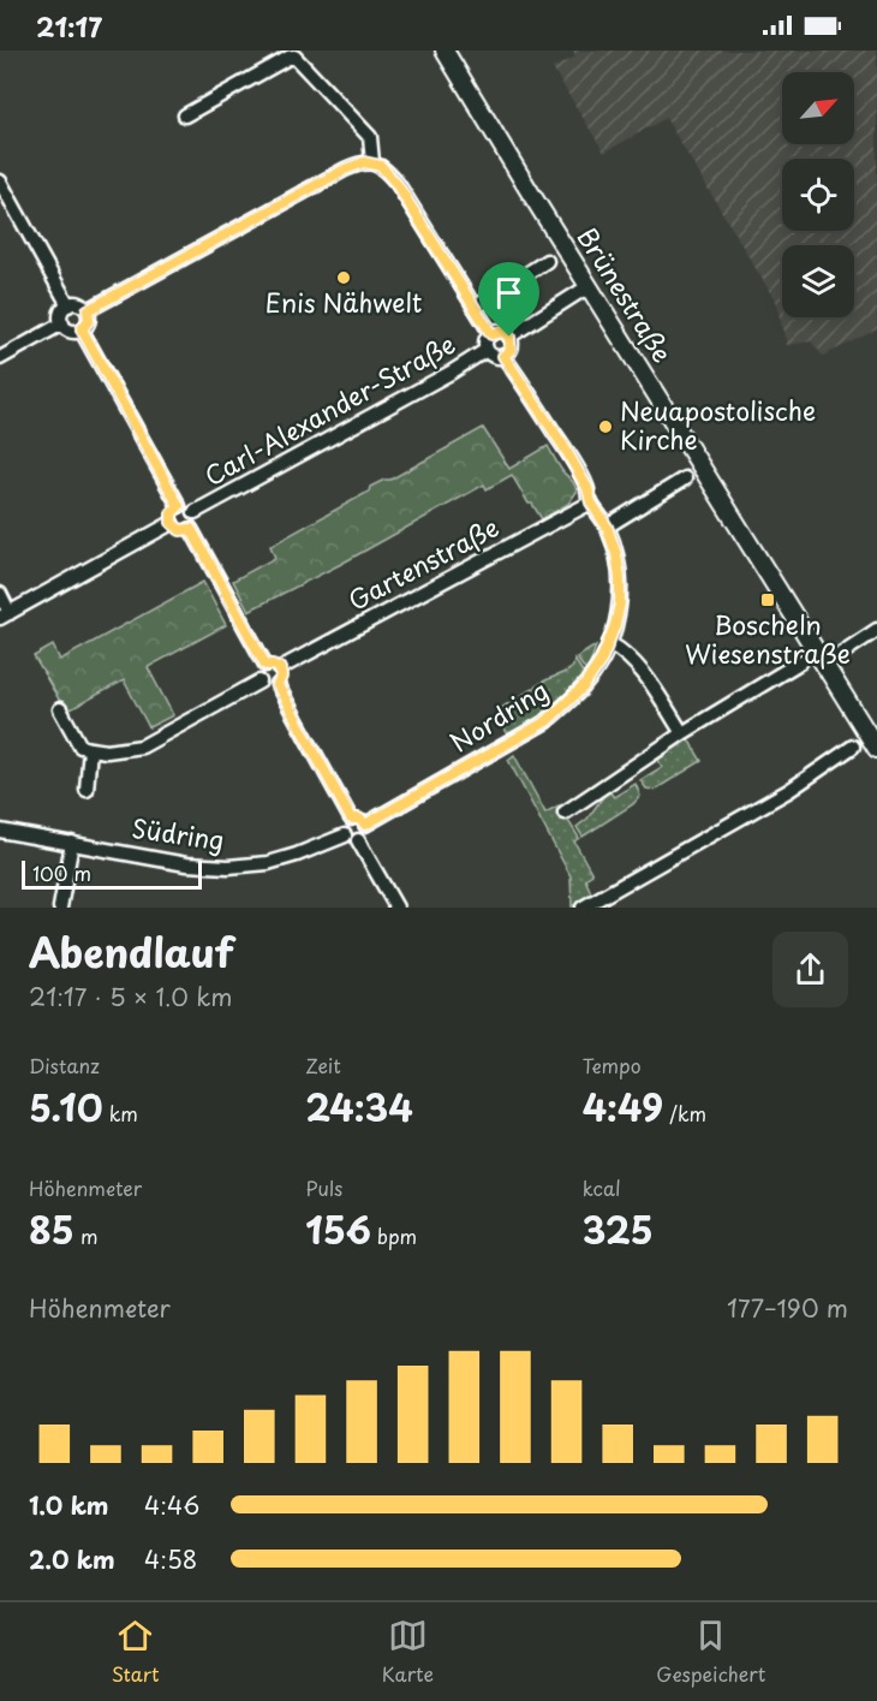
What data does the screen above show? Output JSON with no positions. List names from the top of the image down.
{
  "streets": {
    "street": [
      "Brünestraße",
      "Carl-Alexander-Straße",
      "Gartenstraße",
      "Nordring",
      "Südring"
    ]
  },
  "crossings": [
    ["Carl-Alexander-Straße", "Nordring"],
    ["Gartenstraße", "Nordring"],
    ["Nordring", "Südring"]
  ],
  "places": {
    "other": ["Enis Nähwelt", "Neuapostolische Kirche"],
    "transit": ["Boscheln Wiesenstraße"]
  },
  "scale_bar": "100 m",
  "north": "top right",
  "page": {
    "status": "21:17",
    "scale": "100 m",
    "heading": ["Abendlauf", "21:17 · 5 × 1.0 km"],
    "stats": [
      ["Distanz", "5.10 km"],
      ["Zeit", "24:34"],
      ["Tempo", "4:49 /km"],
      ["Höhenmeter", "85 m"],
      ["Puls", "156 bpm"],
      ["kcal", "325"]
    ],
    "chart": ["Höhenmeter", "177–190 m"],
    "list": [
      {
        "name": "1.0 km",
        "note": "4:46"
      },
      {
        "name": "2.0 km",
        "note": "4:58"
      }
    ],
    "tabs": ["Start", "Karte", "Gespeichert"]
  }
}
